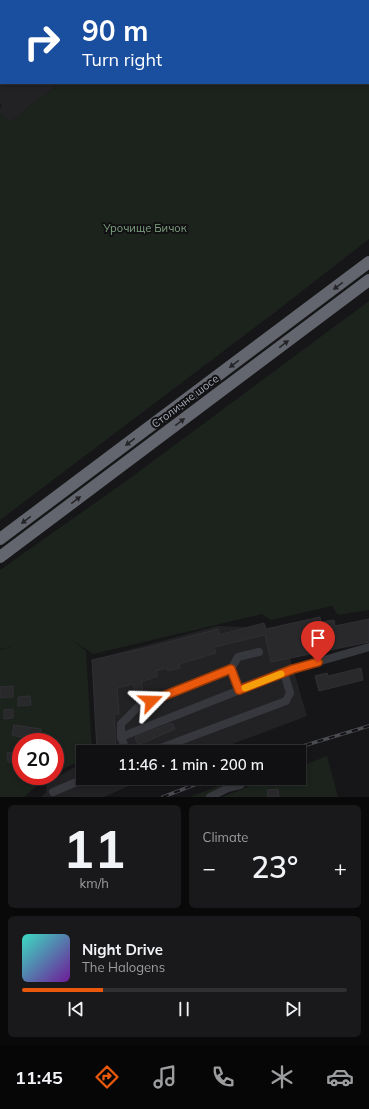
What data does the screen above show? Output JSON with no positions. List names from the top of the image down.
{
  "streets": {
    "highway": ["Столичне шосе"]
  },
  "parks": ["Урочище Бичок"],
  "page": {
    "turn": ["90 m", "Turn right"],
    "limit": "20",
    "trip": "11:46 · 1 min · 200 m",
    "tile": [
      ["11", "km/h"],
      "Climate"
    ],
    "heat": ["−", "23°", "+"],
    "song": ["Night Drive", "The Halogens"],
    "tabs": "11:45"
  }
}
